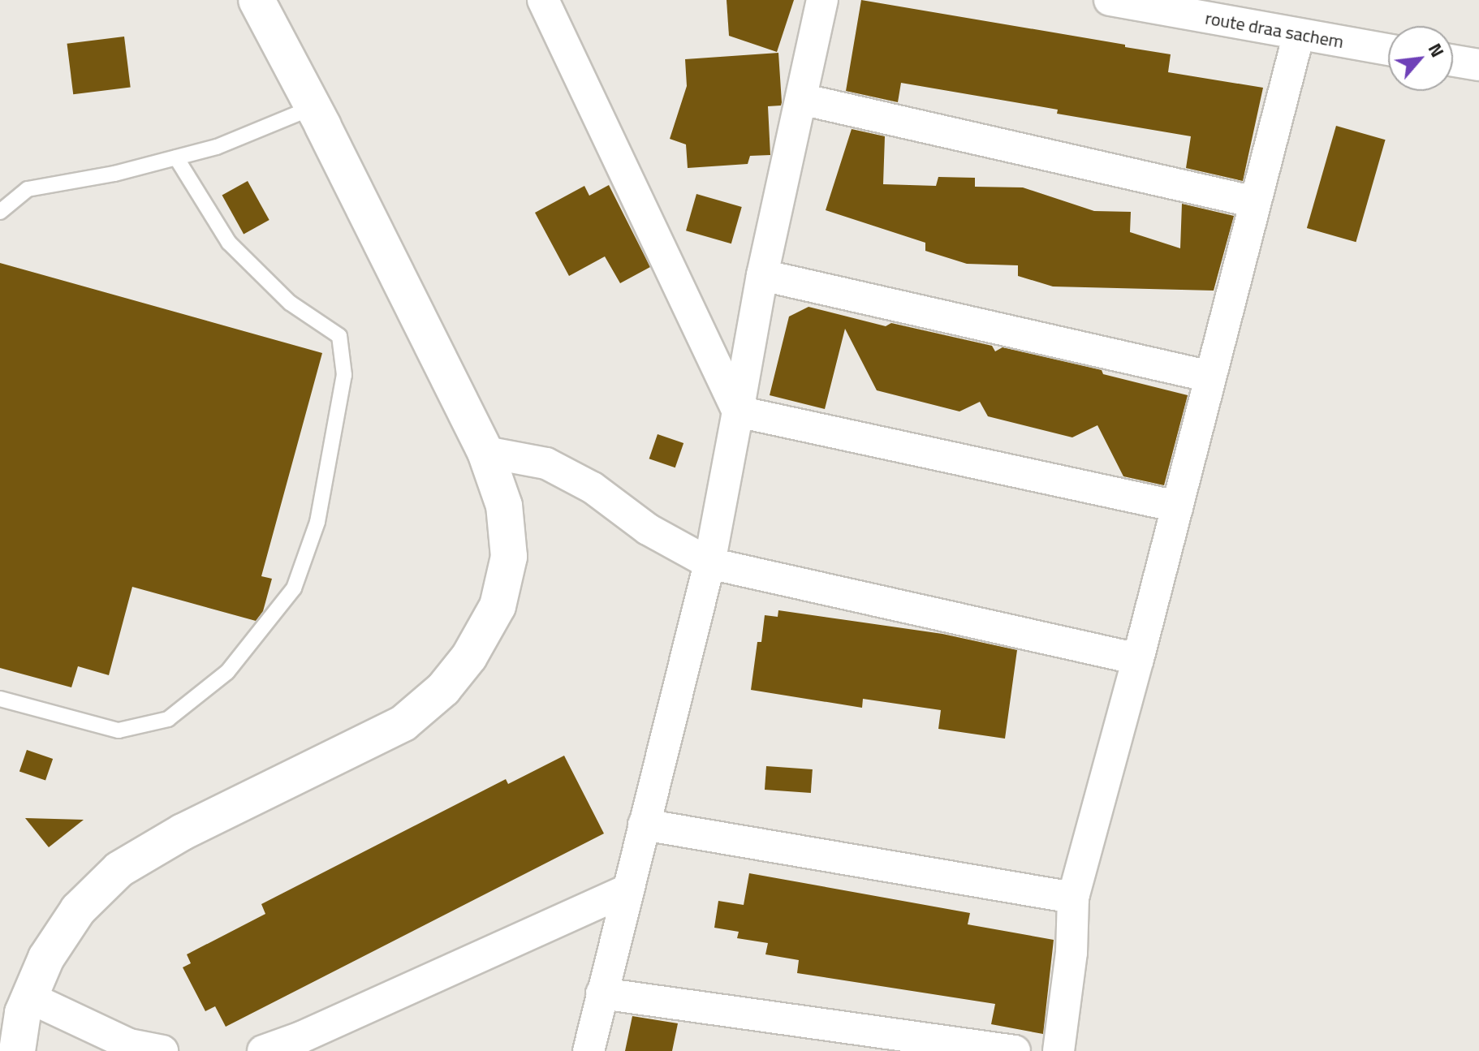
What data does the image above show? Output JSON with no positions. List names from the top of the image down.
{
  "streets": {
    "street": ["route draa sachem"]
  },
  "north": "top right"
}
